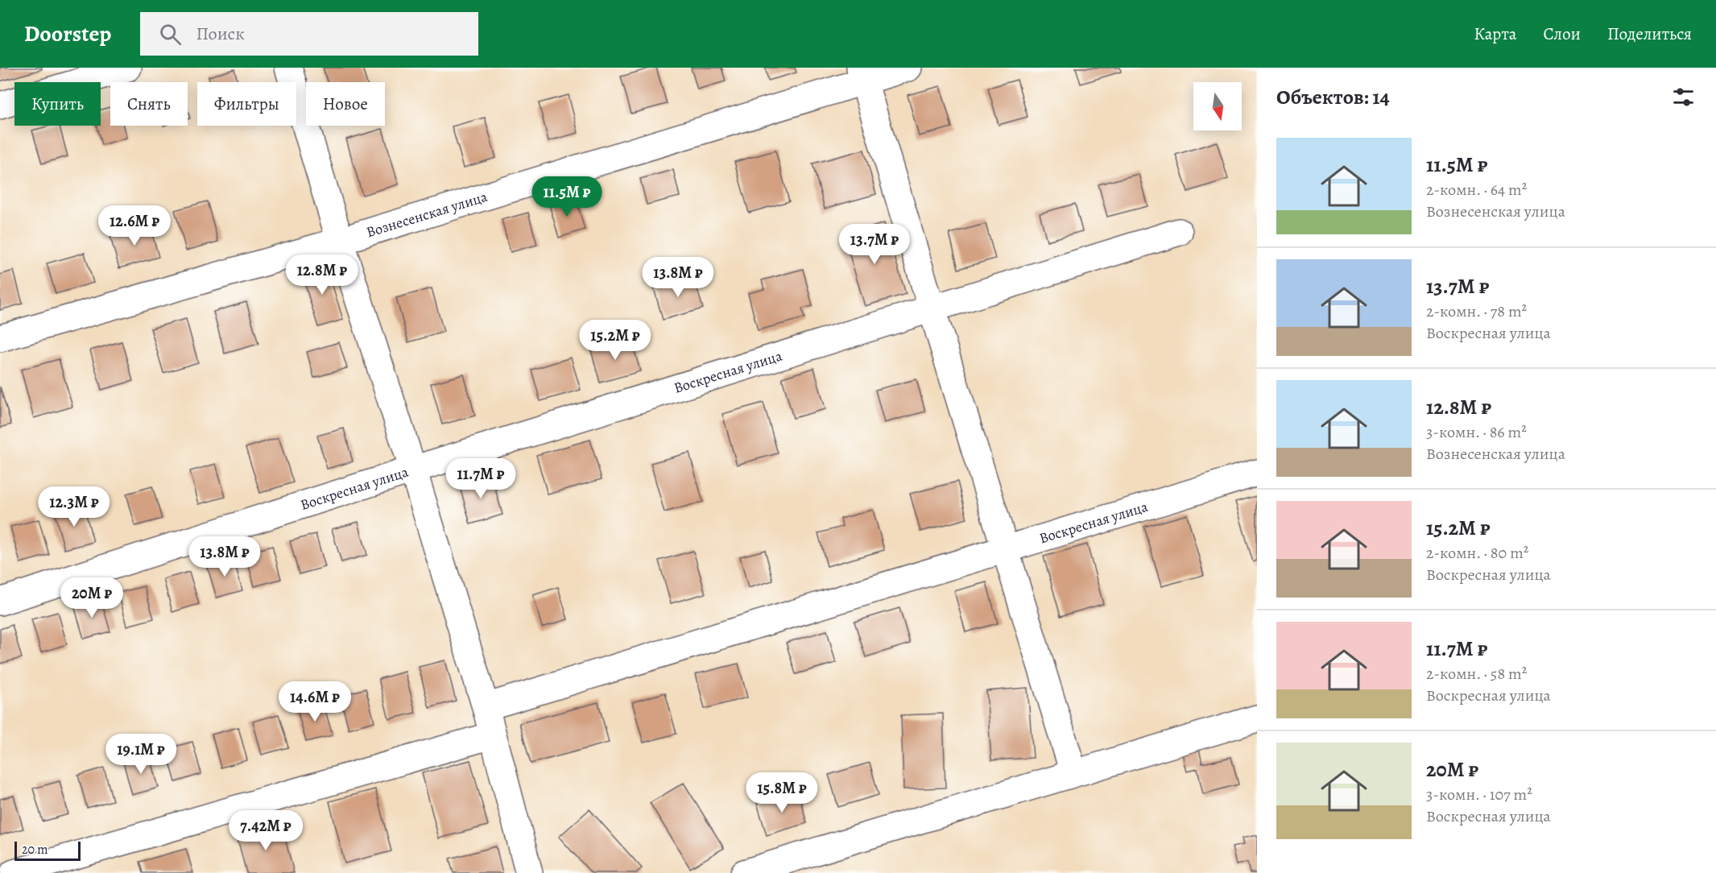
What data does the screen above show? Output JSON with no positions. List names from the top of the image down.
{
  "streets": {
    "street": ["Вознесенская улица", "Воскресная улица"]
  },
  "scale_bar": "20 m",
  "north": "bottom",
  "page": {
    "header": "Doorstep",
    "search": "Поиск",
    "nav": ["Карта", "Слои", "Поделиться"],
    "heading": "Объектов: 14",
    "chip": [
      "Купить",
      "Снять",
      "Фильтры",
      "Новое"
    ],
    "list": [
      {
        "name": "11.5M ₽",
        "note": "2-комн. · 64 m² · Вознесенская улица"
      },
      {
        "name": "13.7M ₽",
        "note": "2-комн. · 78 m² · Воскресная улица"
      },
      {
        "name": "12.8M ₽",
        "note": "3-комн. · 86 m² · Вознесенская улица"
      },
      {
        "name": "15.2M ₽",
        "note": "2-комн. · 80 m² · Воскресная улица"
      },
      {
        "name": "11.7M ₽",
        "note": "2-комн. · 58 m² · Воскресная улица"
      },
      {
        "name": "20M ₽",
        "note": "3-комн. · 107 m² · Воскресная улица"
      }
    ],
    "price": [
      "11.5M ₽",
      "12.6M ₽",
      "13.7M ₽",
      "12.8M ₽",
      "13.8M ₽",
      "15.2M ₽",
      "11.7M ₽",
      "12.3M ₽",
      "13.8M ₽",
      "20M ₽",
      "14.6M ₽",
      "19.1M ₽",
      "15.8M ₽",
      "7.42M ₽"
    ],
    "scale": "20 m"
  }
}
